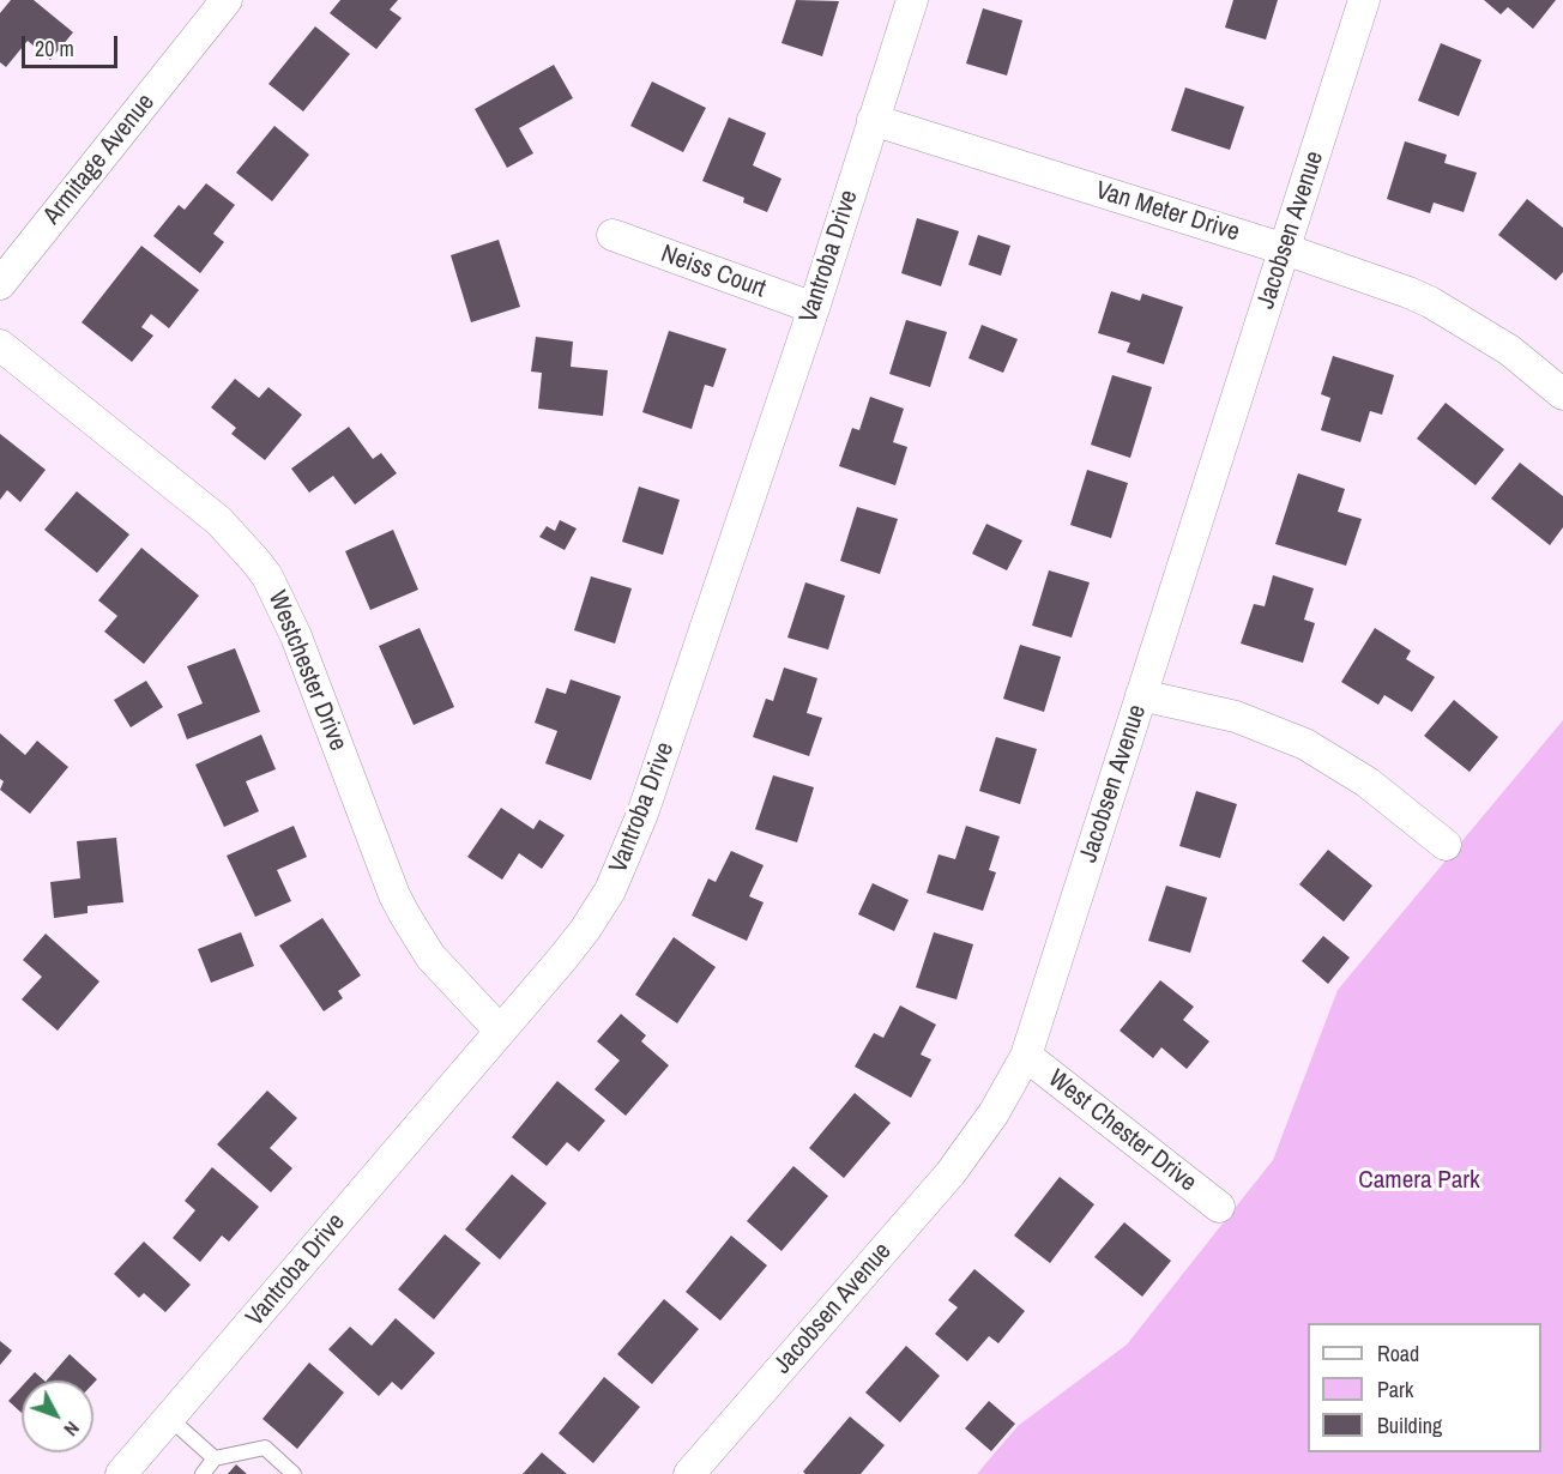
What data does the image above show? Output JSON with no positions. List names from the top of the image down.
{
  "streets": {
    "street": [
      "Armitage Avenue",
      "Van Meter Drive",
      "Jacobsen Avenue",
      "Vantroba Drive",
      "Neiss Court",
      "Westchester Drive",
      "West Chester Drive"
    ]
  },
  "crossings": [
    ["Van Meter Drive", "Jacobsen Avenue"],
    ["Van Meter Drive", "Vantroba Drive"],
    ["Jacobsen Avenue", "West Chester Drive"],
    ["Vantroba Drive", "Neiss Court"],
    ["Vantroba Drive", "Westchester Drive"]
  ],
  "parks": ["Camera Park"],
  "legend": ["Road", "Park", "Building"],
  "scale_bar": "20 m",
  "north": "bottom right"
}
